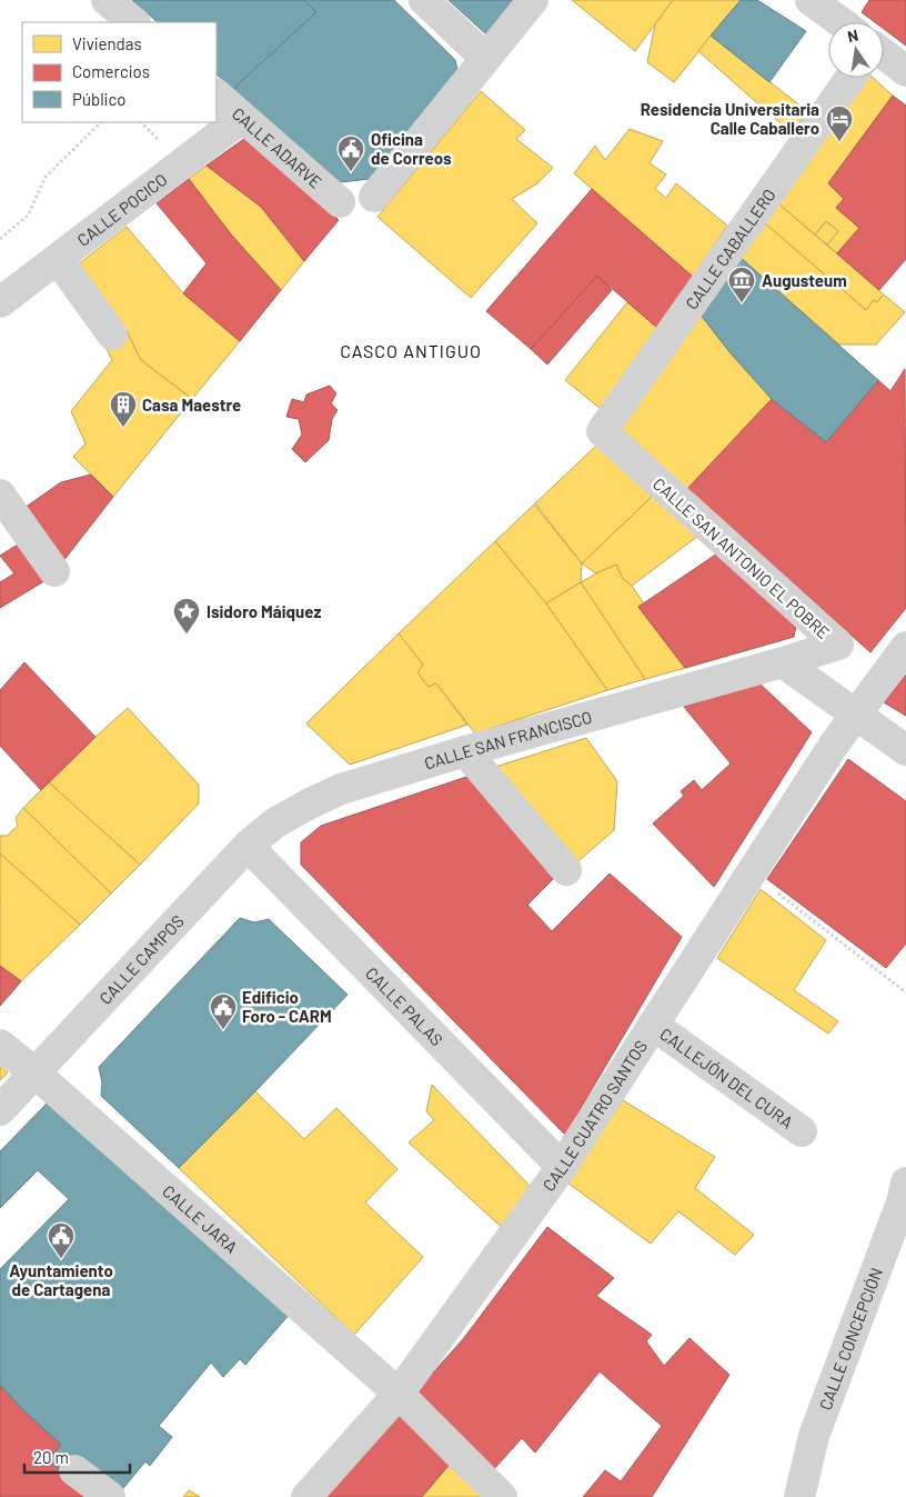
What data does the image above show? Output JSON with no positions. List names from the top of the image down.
{
  "streets": {
    "street": [
      "CALLE ADARVE",
      "CALLE POCICO",
      "CALLE CABALLERO",
      "CALLE SAN ANTONIO EL POBRE",
      "CALLE SAN FRANCISCO",
      "CALLE CAMPOS",
      "CALLE PALAS",
      "CALLEJÓN DEL CURA",
      "CALLE CUATRO SANTOS",
      "CALLE JARA",
      "CALLE CONCEPCIÓN"
    ]
  },
  "crossings": [
    ["CALLE ADARVE", "CALLE POCICO"],
    ["CALLE CABALLERO", "CALLE SAN ANTONIO EL POBRE"],
    ["CALLE SAN ANTONIO EL POBRE", "CALLE SAN FRANCISCO"],
    ["CALLE SAN FRANCISCO", "CALLE CAMPOS"],
    ["CALLE SAN FRANCISCO", "CALLE PALAS"],
    ["CALLE CAMPOS", "CALLE PALAS"],
    ["CALLE CAMPOS", "CALLE JARA"],
    ["CALLE PALAS", "CALLE CUATRO SANTOS"],
    ["CALLEJÓN DEL CURA", "CALLE CUATRO SANTOS"],
    ["CALLE CUATRO SANTOS", "CALLE JARA"]
  ],
  "districts": ["CASCO ANTIGUO"],
  "places": {
    "hotel": ["Residencia Universitaria Calle Caballero"],
    "public building": ["Oficina de Correos", "Edificio Foro - CARM", "Ayuntamiento de Cartagena"],
    "museum": ["Augusteum"],
    "building": ["Casa Maestre"],
    "place": ["Isidoro Máiquez"]
  },
  "legend": ["Viviendas", "Comercios", "Público"],
  "scale_bar": "20 m",
  "north": "top"
}
